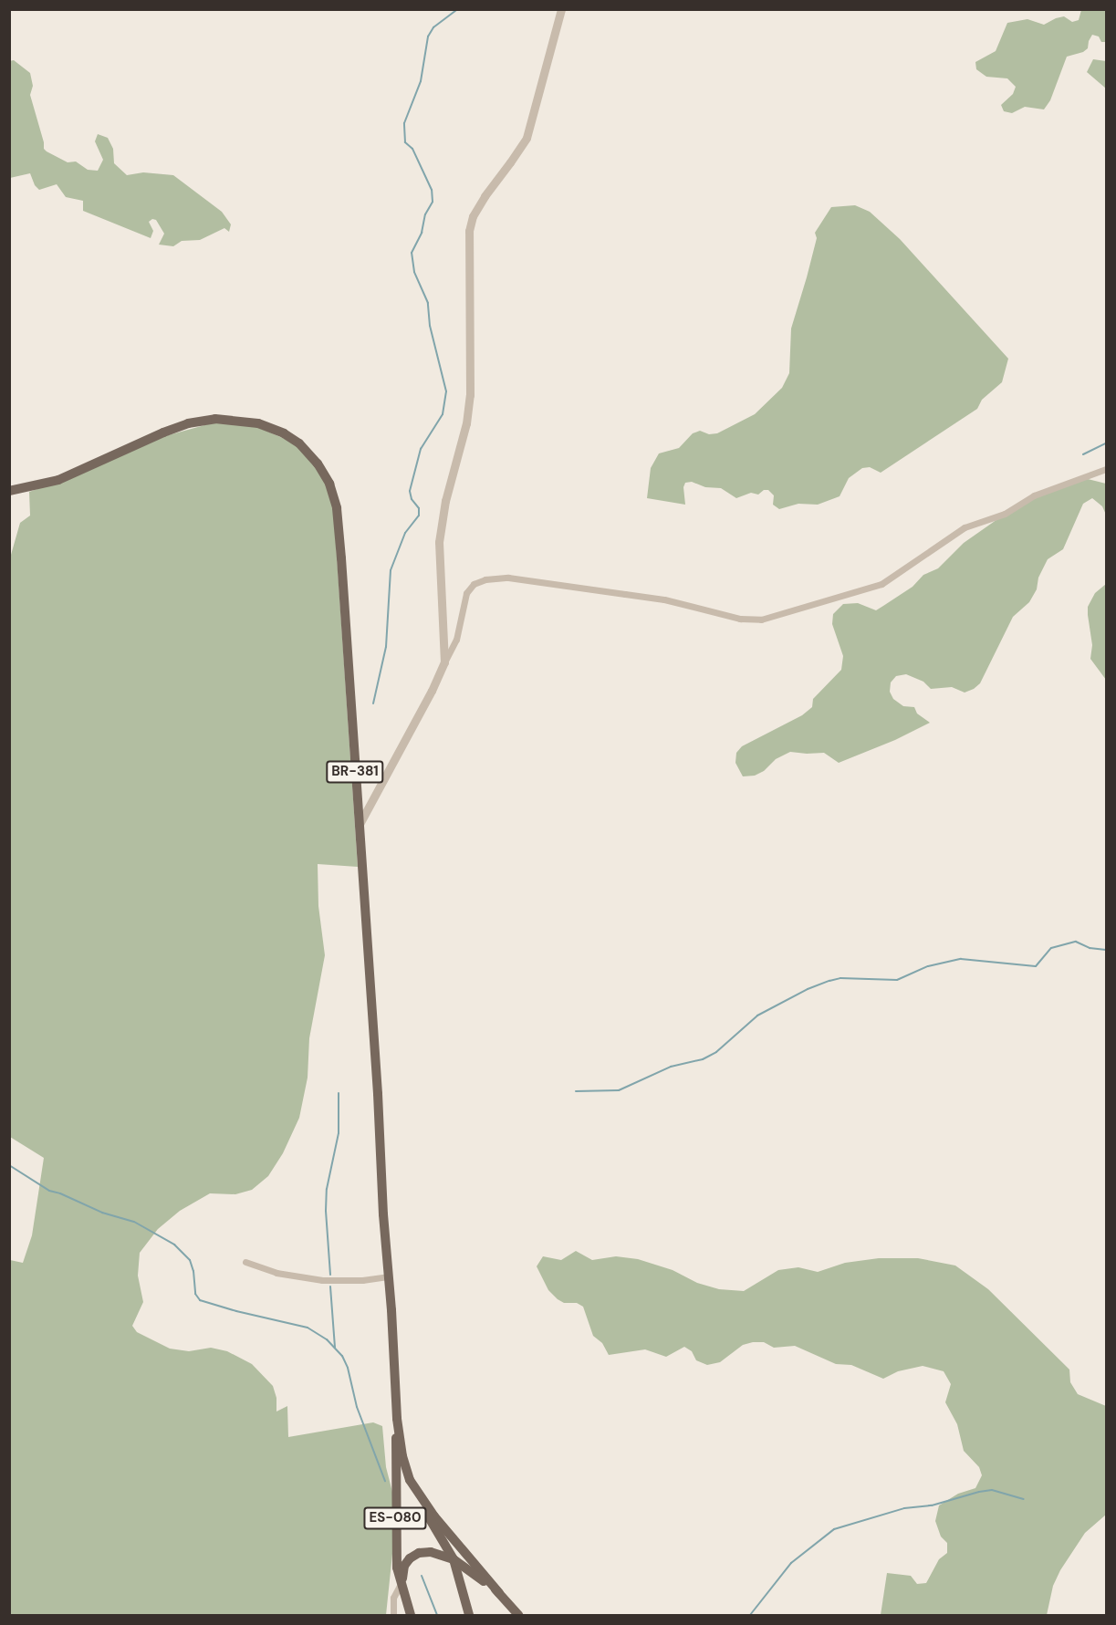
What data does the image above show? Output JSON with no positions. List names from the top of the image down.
{
  "streets": {
    "main road": ["BR-381", "ES-080"]
  },
  "crossings": [
    ["BR-381", "ES-080"]
  ]
}
